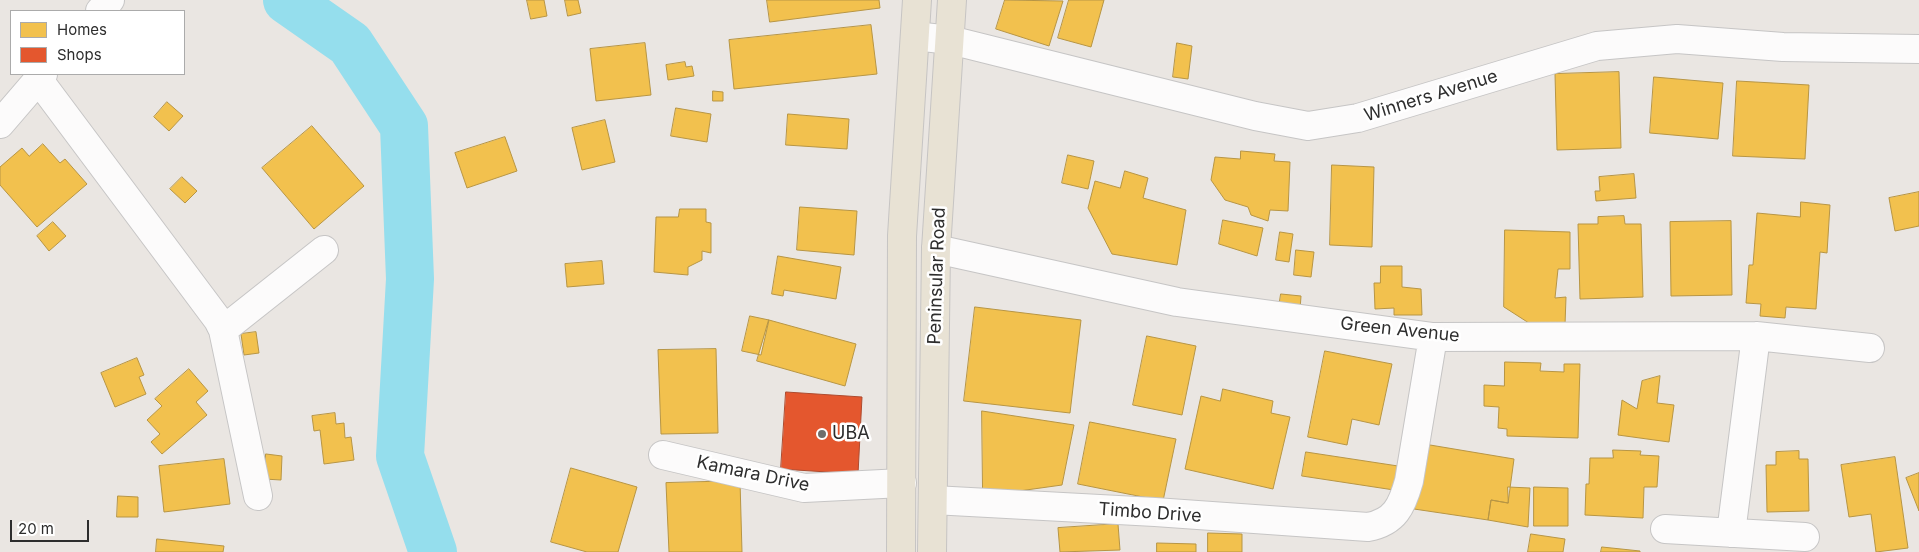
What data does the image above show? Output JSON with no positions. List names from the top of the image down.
{
  "streets": {
    "main road": ["Peninsular Road"],
    "street": [
      "Winners Avenue",
      "Green Avenue",
      "Kamara Drive",
      "Timbo Drive"
    ]
  },
  "crossings": [
    ["Winners Avenue", "Peninsular Road"],
    ["Peninsular Road", "Green Avenue"],
    ["Peninsular Road", "Kamara Drive"],
    ["Peninsular Road", "Timbo Drive"],
    ["Green Avenue", "Timbo Drive"]
  ],
  "places": ["UBA"],
  "legend": ["Homes", "Shops"],
  "scale_bar": "20 m"
}
